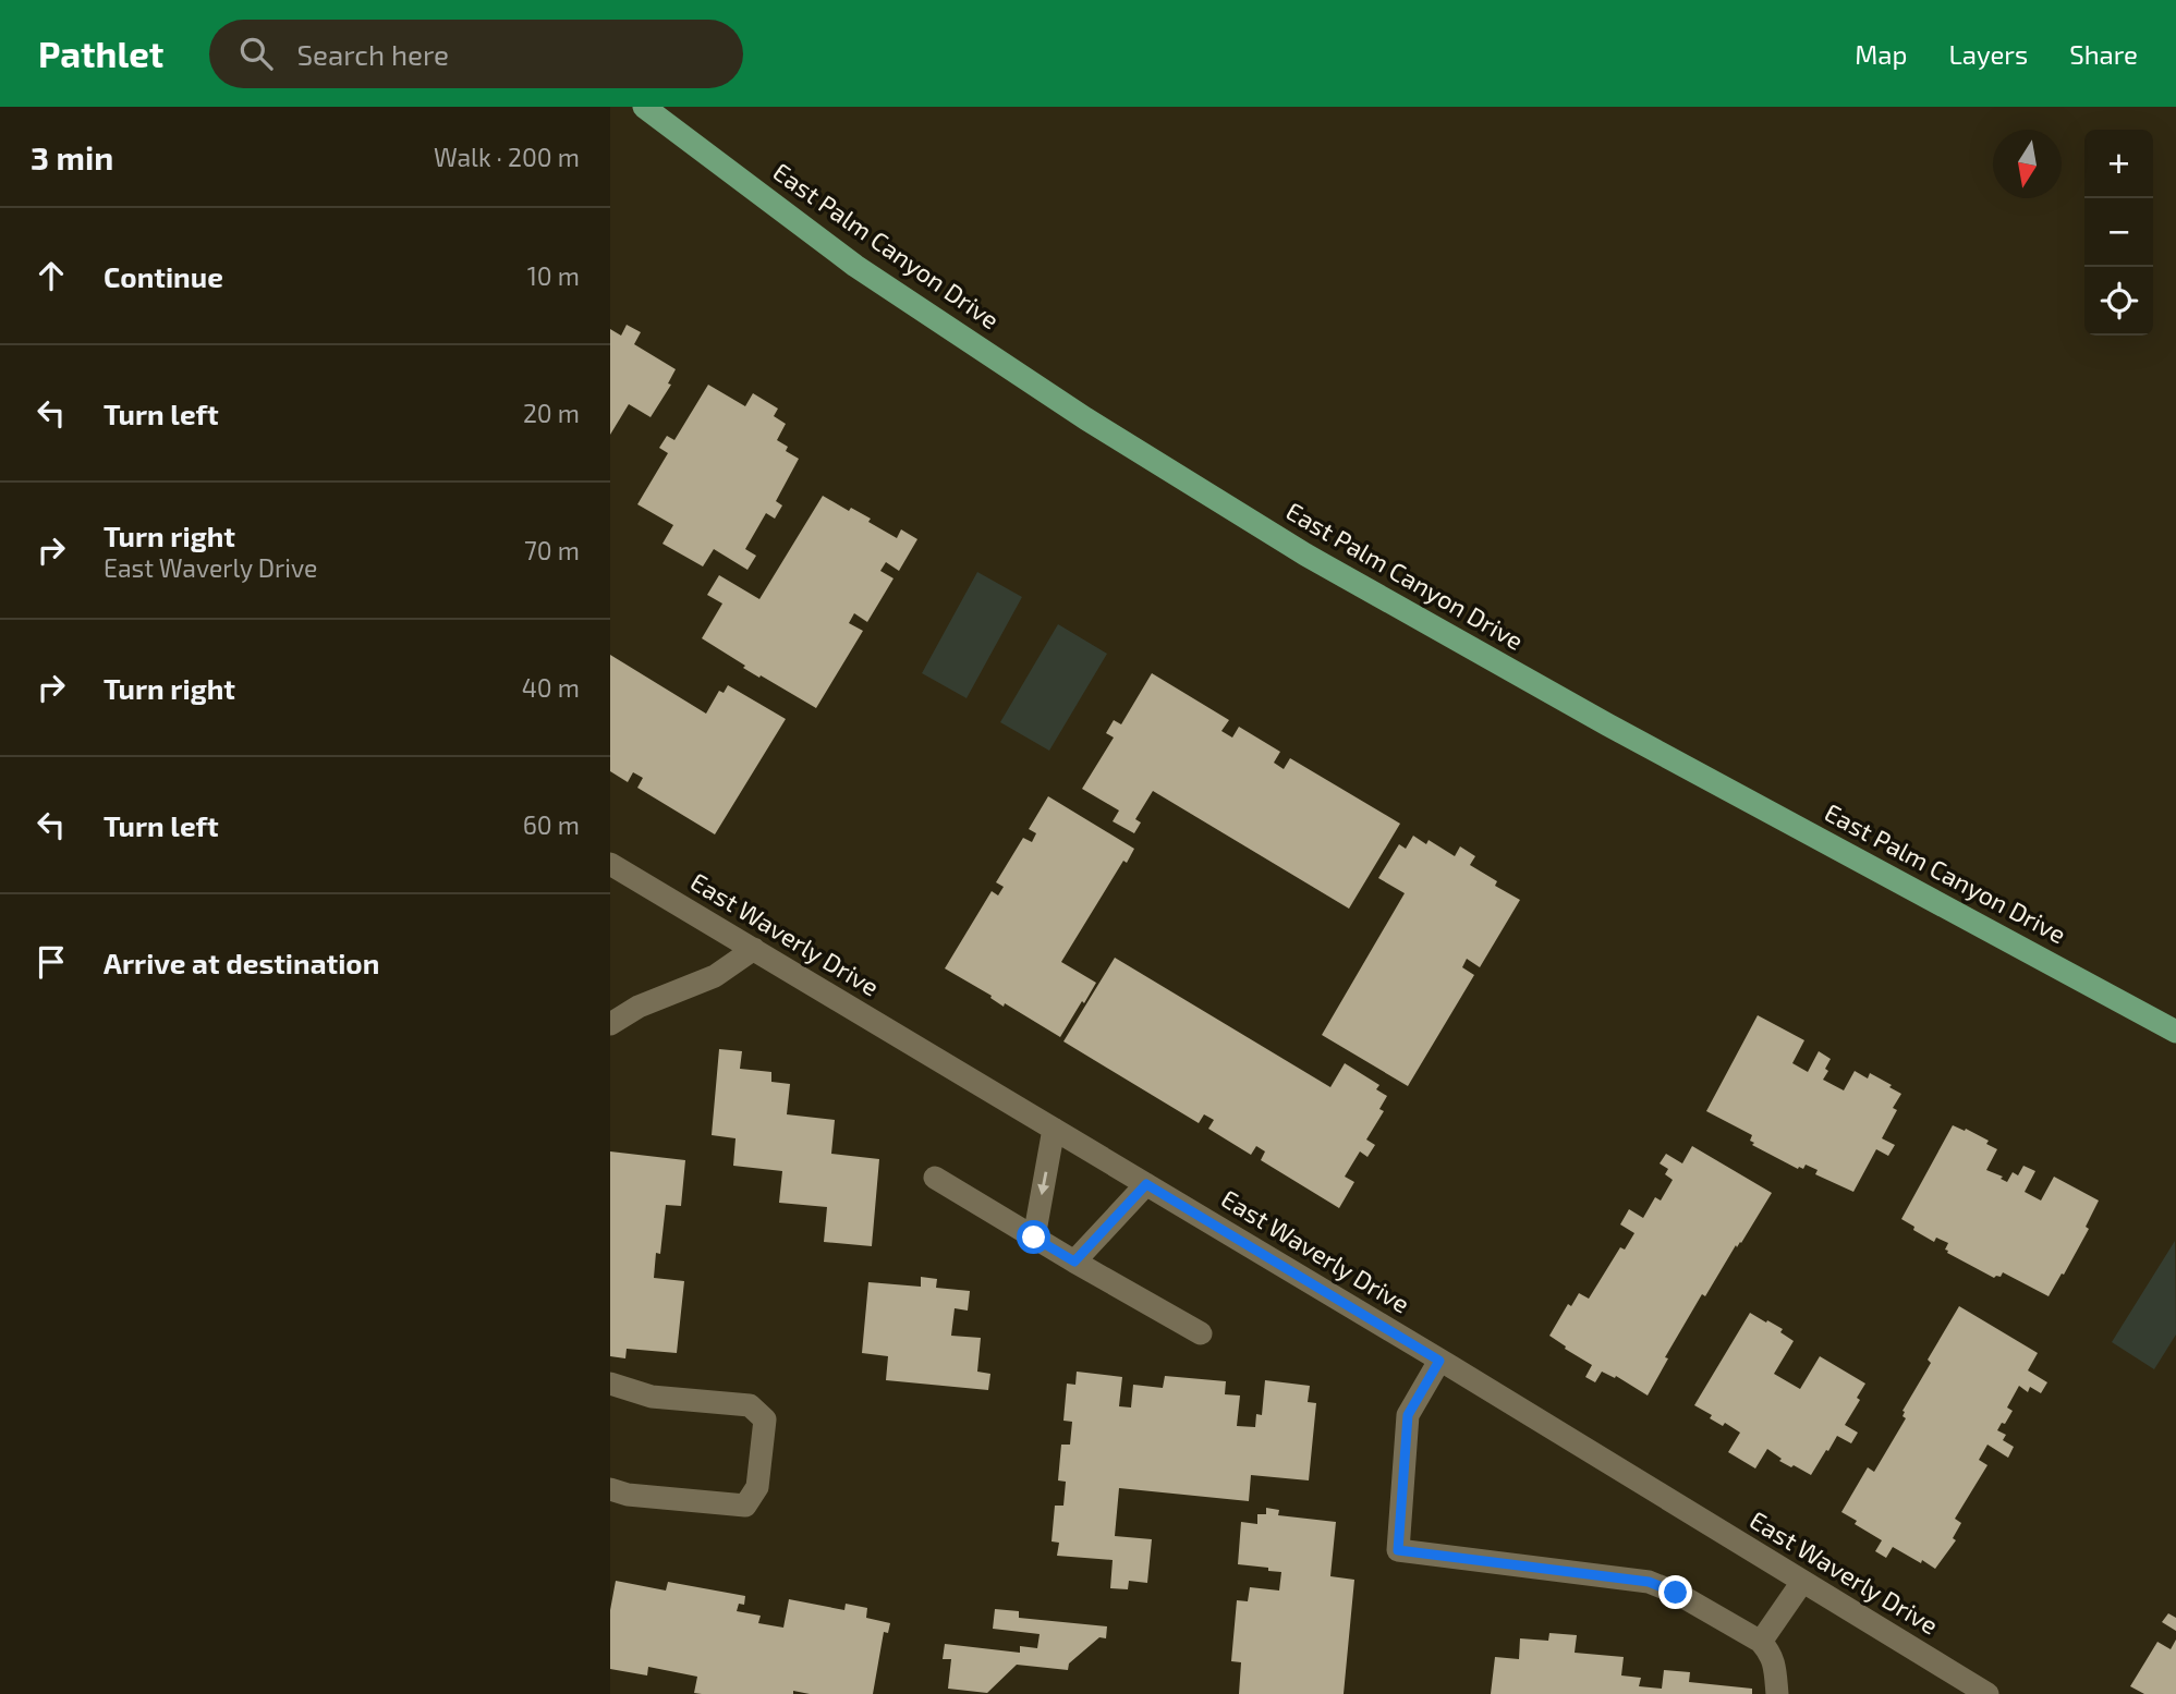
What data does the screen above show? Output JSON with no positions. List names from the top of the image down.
{
  "streets": {
    "main road": ["East Palm Canyon Drive"],
    "street": ["East Waverly Drive"]
  },
  "north": "bottom",
  "page": {
    "header": "Pathlet",
    "search": "Search here",
    "nav": ["Map", "Layers", "Share"],
    "heading": ["3 min", "Walk · 200 m"],
    "map_buttons": ["+", "−"],
    "list": [
      ["Continue", "10 m"],
      ["Turn left", "20 m"],
      ["Turn right", "East Waverly Drive", "70 m"],
      ["Turn right", "40 m"],
      ["Turn left", "60 m"],
      "Arrive at destination"
    ]
  }
}
